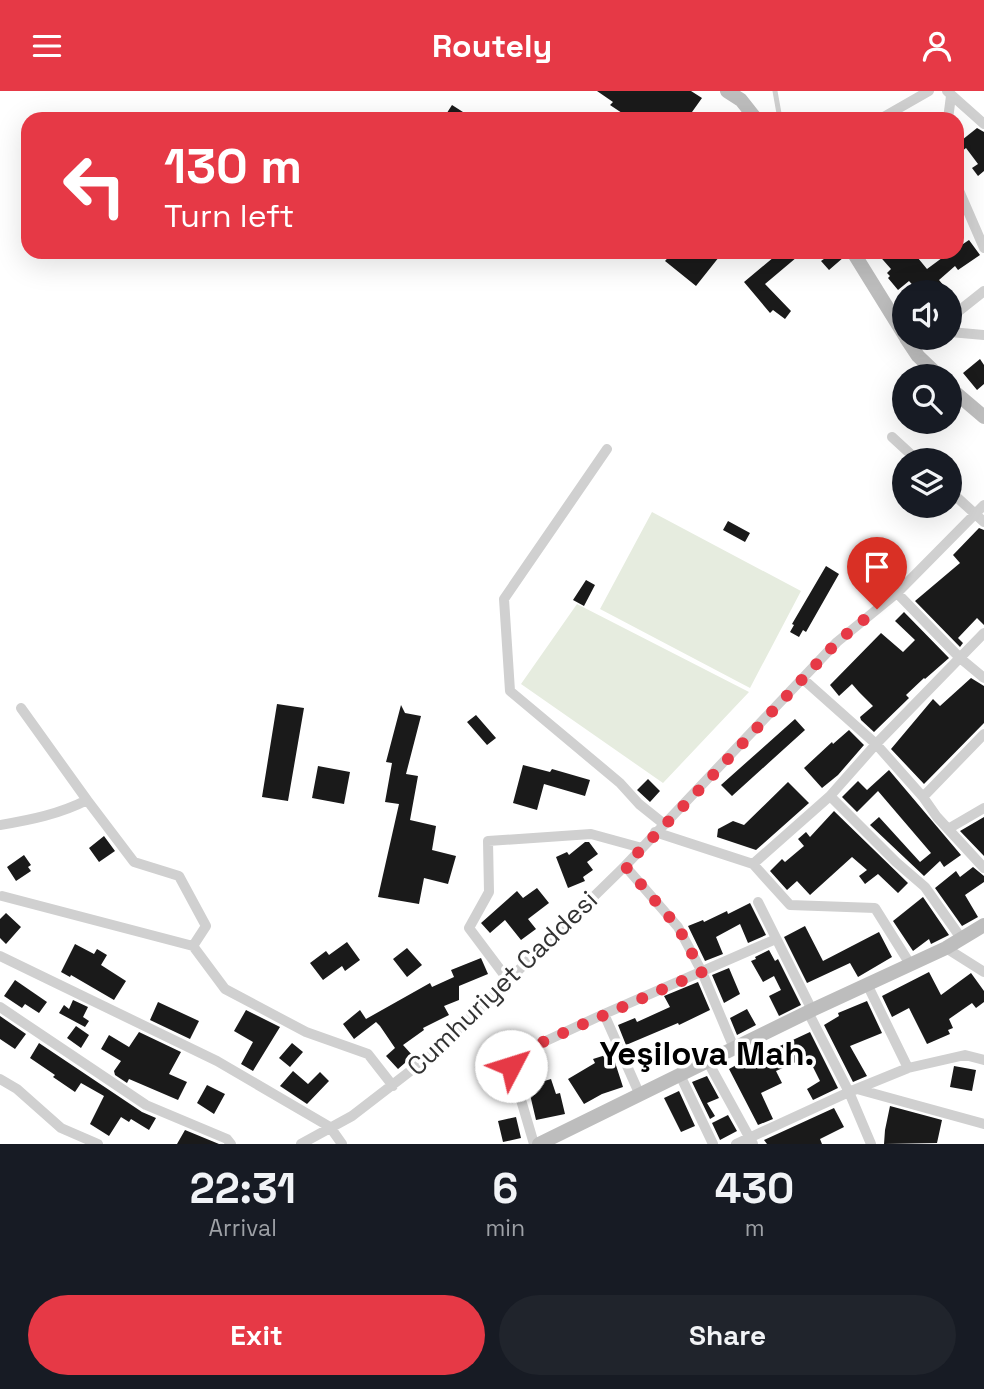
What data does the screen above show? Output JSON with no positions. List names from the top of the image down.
{
  "streets": {
    "street": ["Cumhuriyet Caddesi"]
  },
  "districts": ["Yeşilova Mah."],
  "page": {
    "header": "Routely",
    "turn": ["130 m", "Turn left"],
    "eta": [
      "22:31",
      "Arrival",
      "6",
      "min",
      "430",
      "m"
    ],
    "buttons": ["Exit", "Share"]
  }
}
